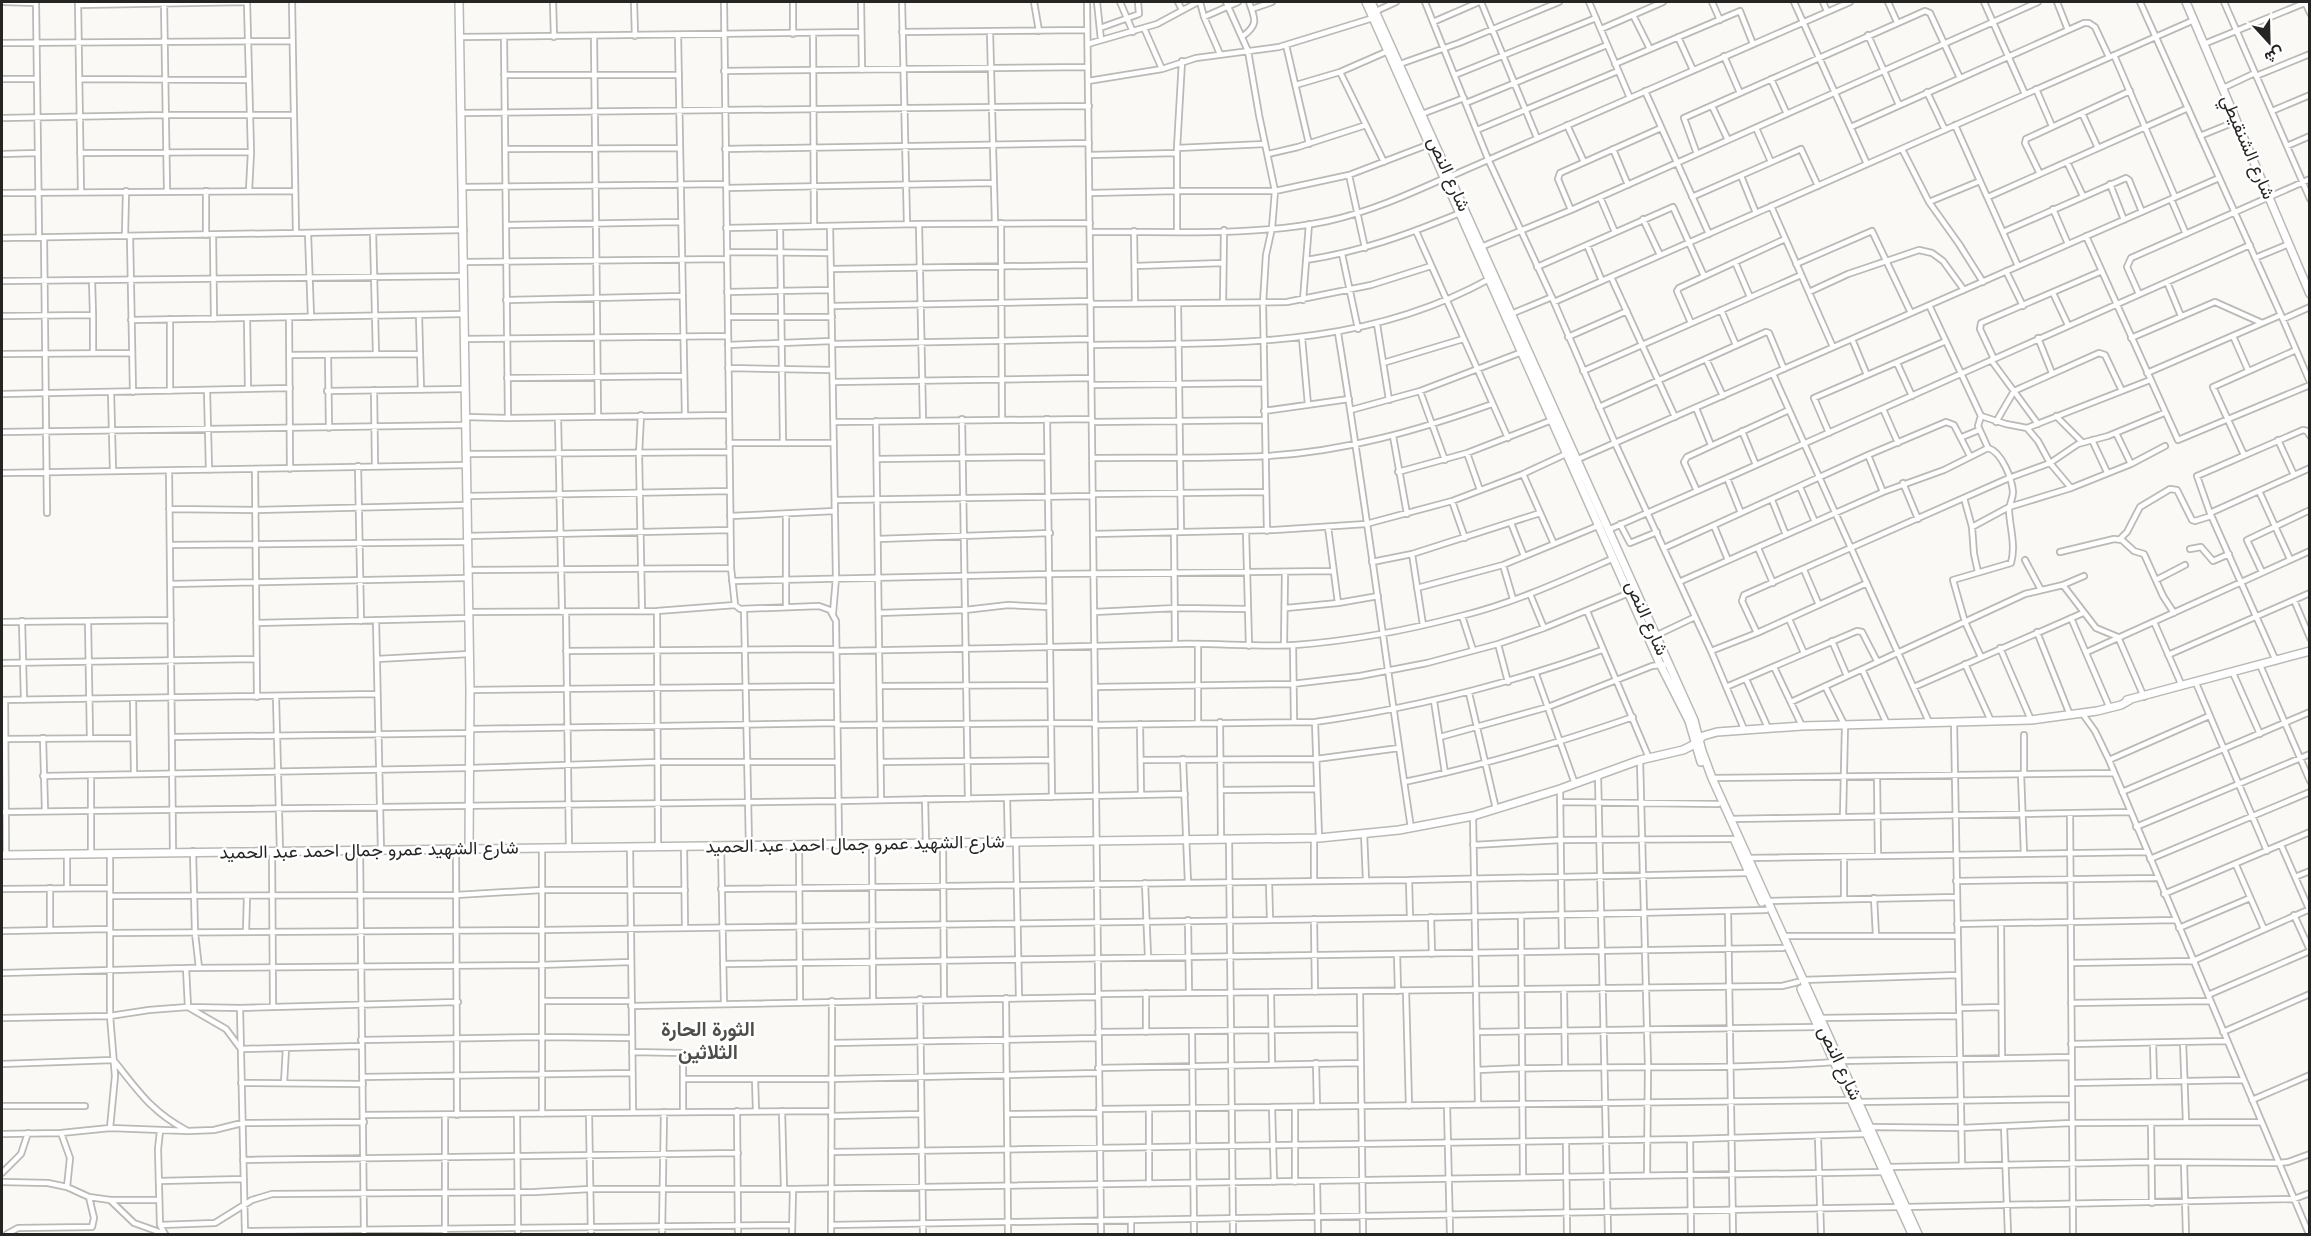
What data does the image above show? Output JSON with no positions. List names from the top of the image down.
{
  "streets": {
    "street": ["شارع الشنقيطي", "شارع النص", "شارع الشهيد عمرو جمال احمد عبد الحميد"]
  },
  "crossings": [
    ["شارع النص", "شارع الشهيد عمرو جمال احمد عبد الحميد"]
  ],
  "districts": ["الثورة الحارة الثلاثين"],
  "north": "bottom"
}
